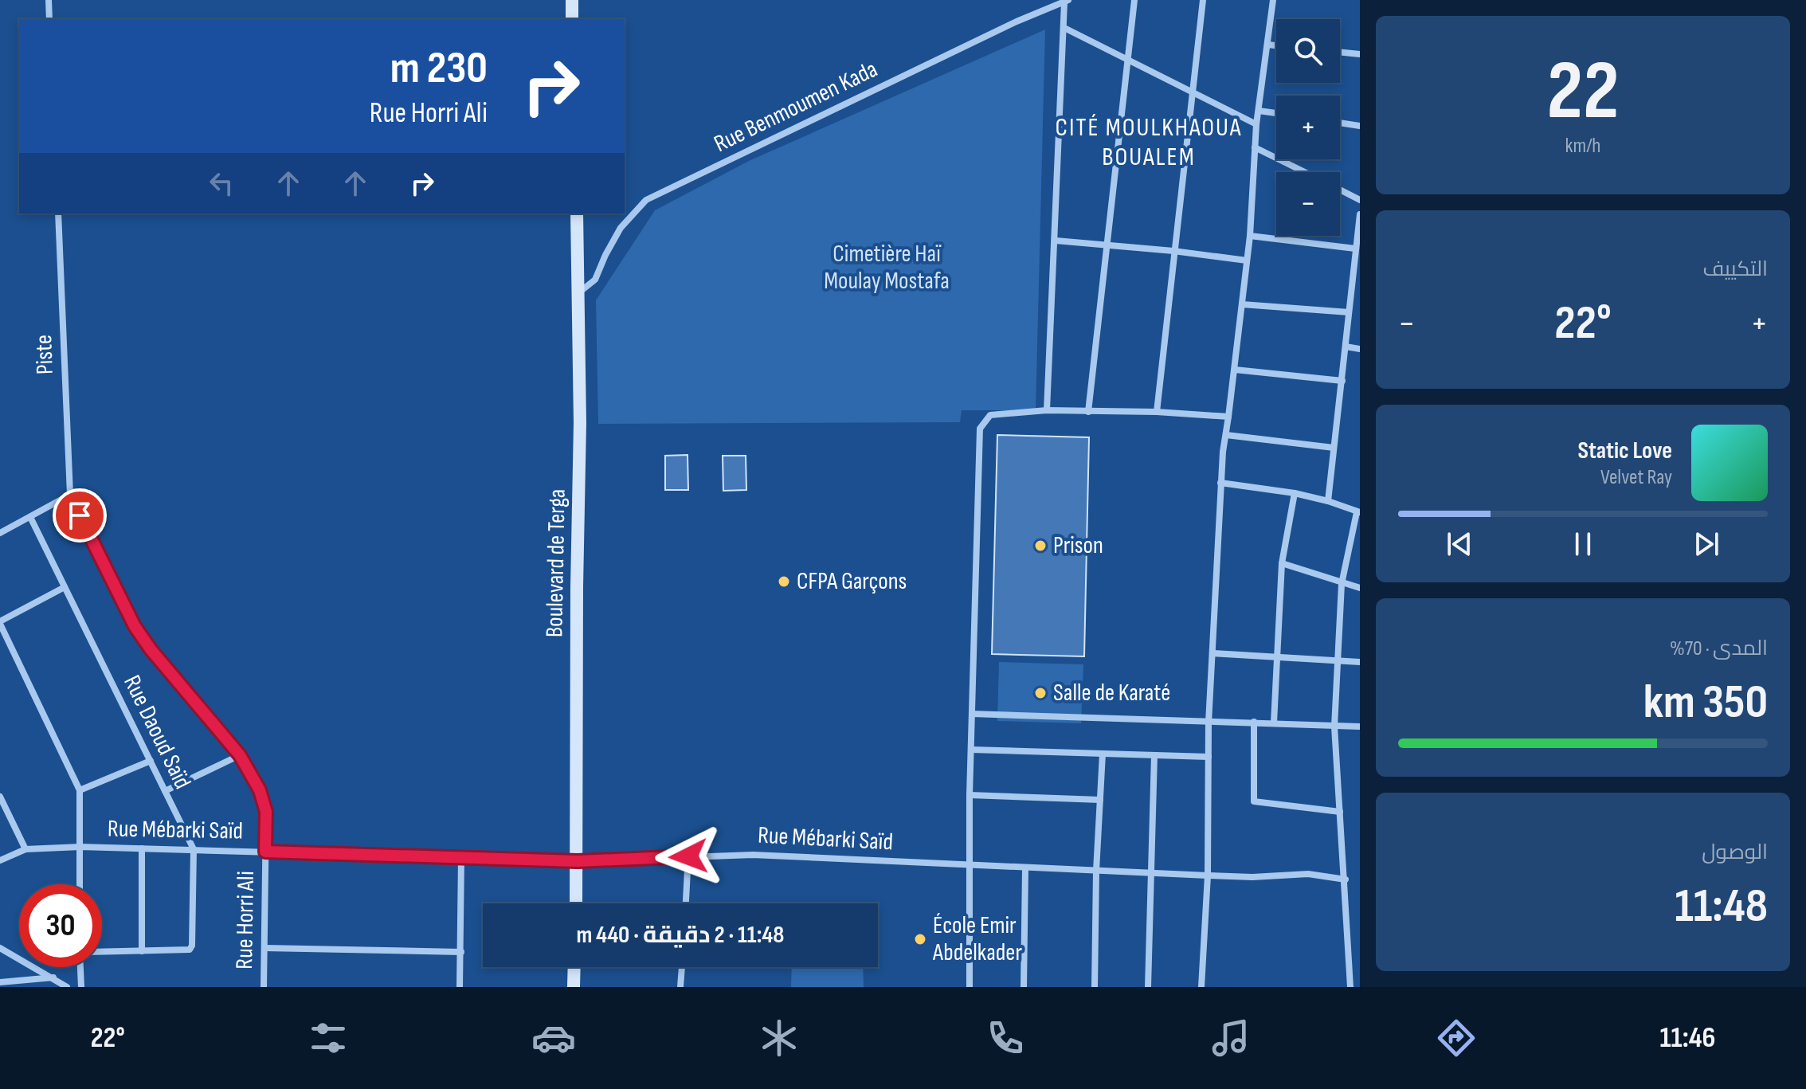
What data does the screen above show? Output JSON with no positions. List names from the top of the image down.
{
  "streets": {
    "main road": ["Boulevard de Terga"],
    "street": [
      "Rue Benmoumen Kada",
      "Piste",
      "Rue Daoud Saïd",
      "Rue Mébarki Saïd",
      "Rue Horri Ali"
    ]
  },
  "crossings": [
    ["Rue Benmoumen Kada", "Boulevard de Terga"],
    ["Piste", "Rue Horri Ali"],
    ["Boulevard de Terga", "Rue Mébarki Saïd"],
    ["Rue Daoud Saïd", "Rue Mébarki Saïd"],
    ["Rue Mébarki Saïd", "Rue Horri Ali"]
  ],
  "districts": ["CITÉ MOULKHAOUA BOUALEM"],
  "parks": ["Cimetière Haï Moulay Mostafa"],
  "places": [
    "Prison",
    "CFPA Garçons",
    "Salle de Karaté",
    "École Emir Abdelkader"
  ],
  "page": {
    "tile": [
      ["22", "km/h"],
      "التكييف",
      ["المدى · 70%", "350 km"],
      ["الوصول", "11:48"]
    ],
    "map_buttons": ["+", "−"],
    "turn": ["230 m", "Rue Horri Ali"],
    "heat": ["−", "22°", "+"],
    "song": ["Static Love", "Velvet Ray"],
    "limit": "30",
    "trip": "11:48 · 2 دقيقة · 440 m",
    "tabs": ["11:46", "22°"]
  }
}
